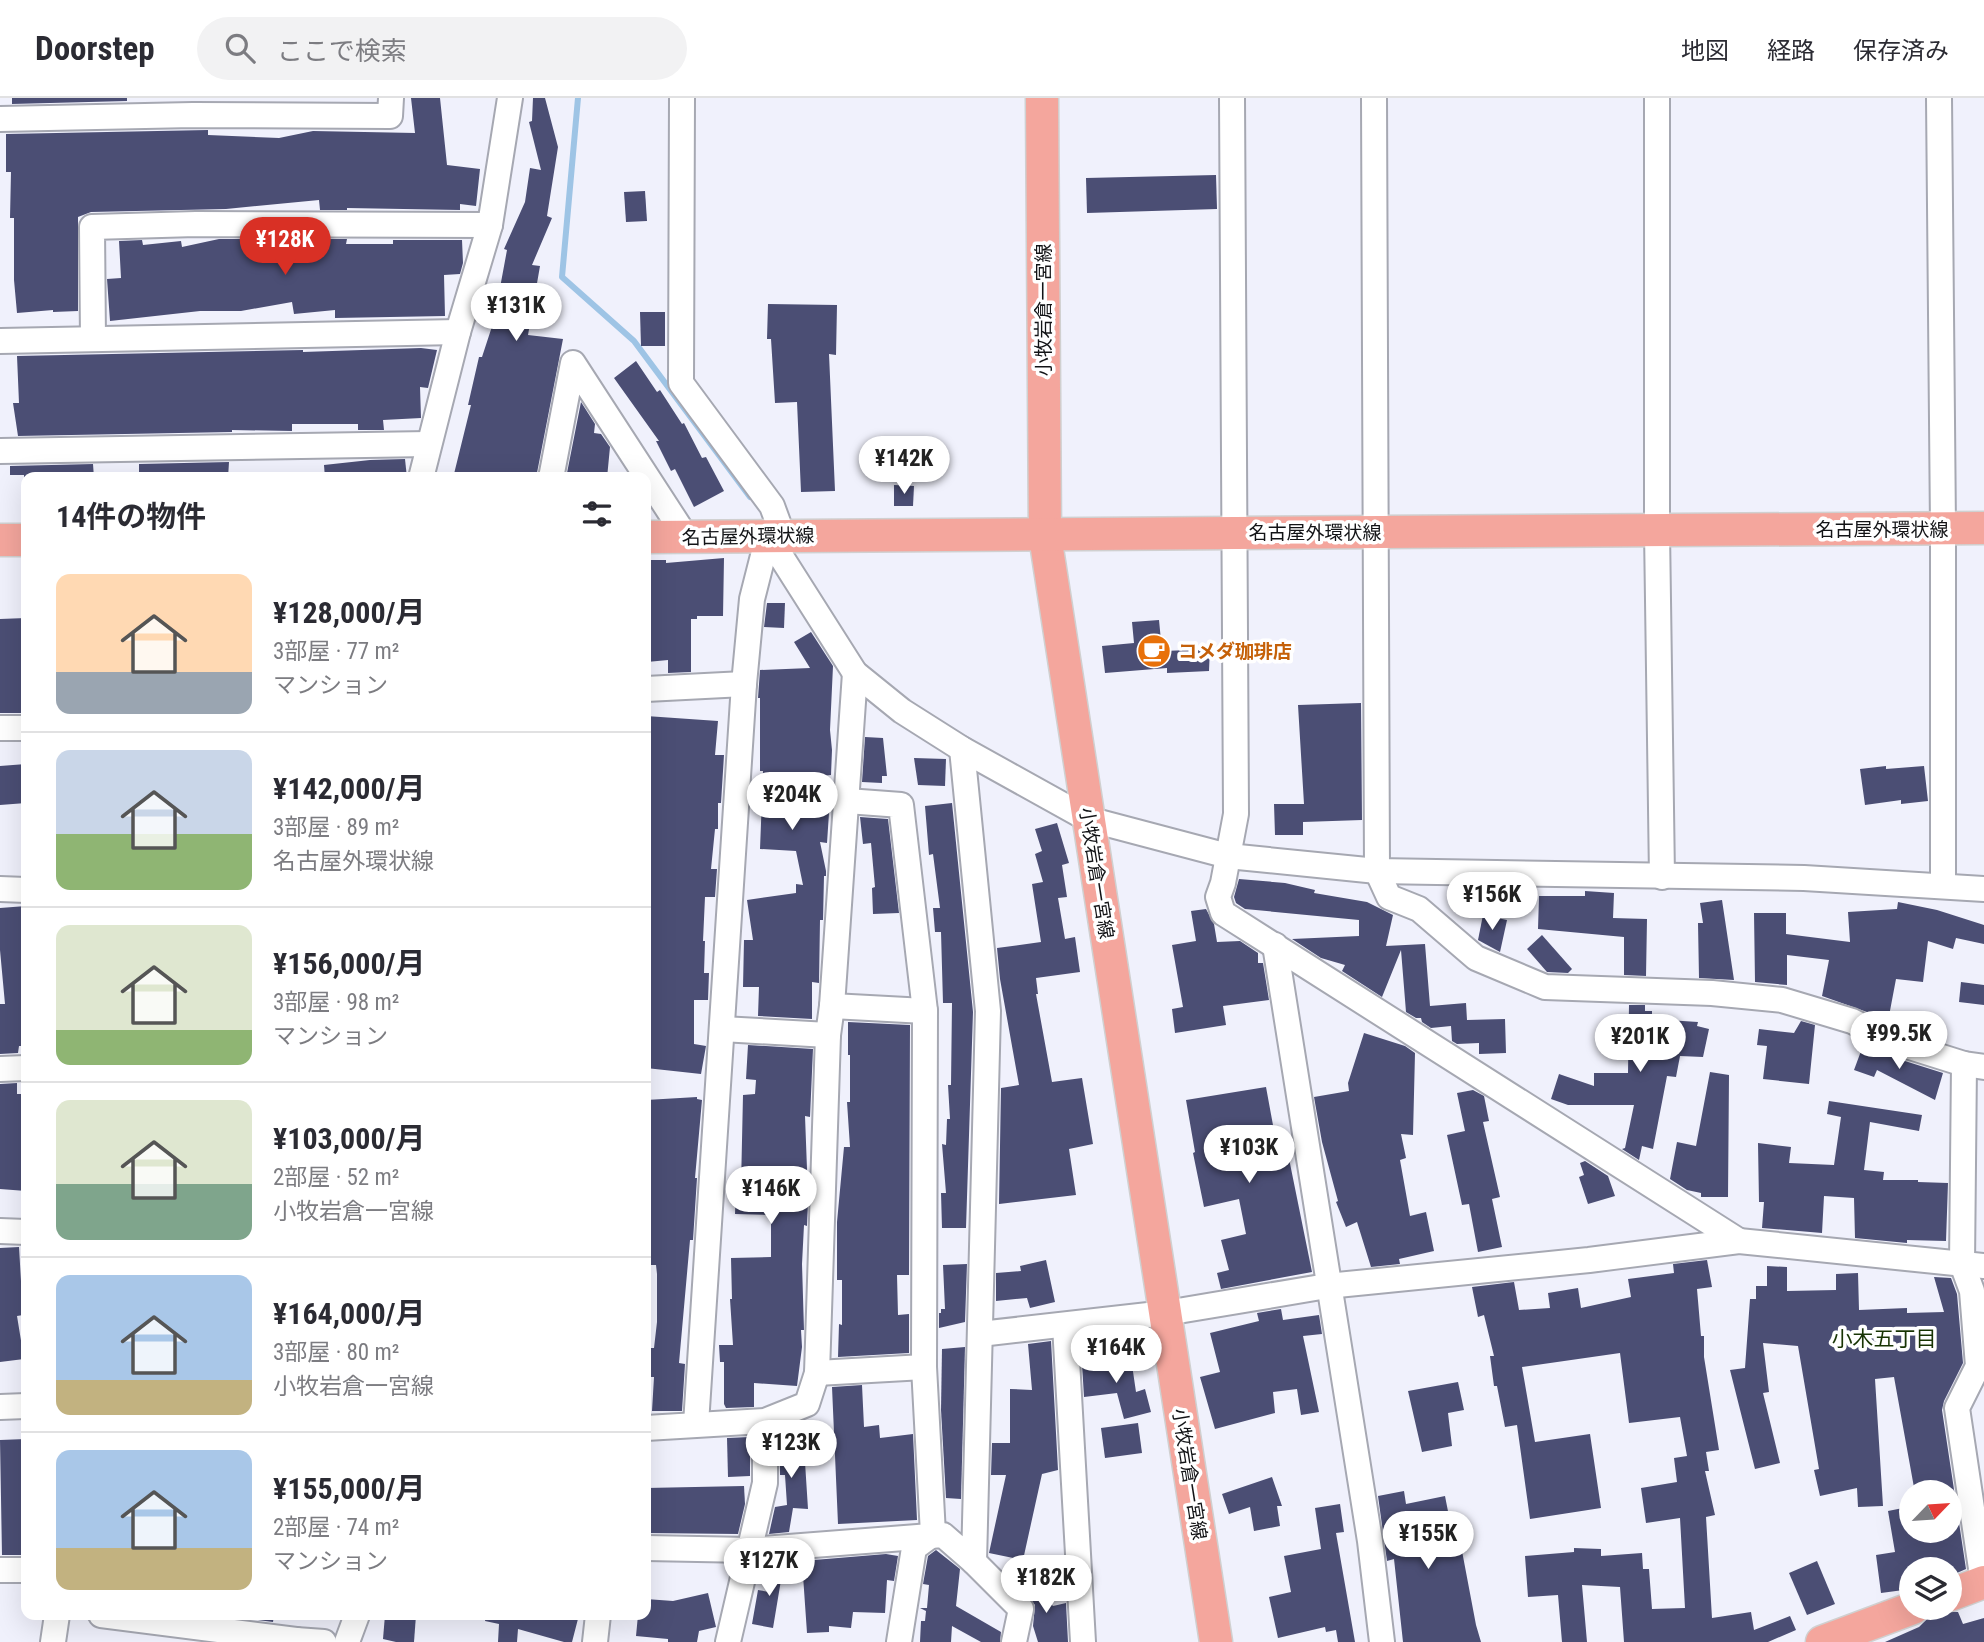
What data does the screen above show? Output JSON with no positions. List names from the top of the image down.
{
  "streets": {
    "main road": ["小牧岩倉一宮線", "名古屋外環状線"]
  },
  "crossings": [
    ["小牧岩倉一宮線", "名古屋外環状線"]
  ],
  "districts": ["小木五丁目"],
  "places": {
    "cafe": ["コメダ珈琲店"]
  },
  "north": "top right",
  "page": {
    "header": "Doorstep",
    "search": "ここで検索",
    "nav": ["地図", "経路", "保存済み"],
    "price": [
      "¥128K",
      "¥131K",
      "¥142K",
      "¥204K",
      "¥156K",
      "¥99.5K",
      "¥201K",
      "¥103K",
      "¥146K",
      "¥164K",
      "¥123K",
      "¥155K",
      "¥127K",
      "¥182K"
    ],
    "heading": "14件の物件",
    "list": [
      {
        "name": "¥128,000/月",
        "note": "3部屋 · 77 m² · マンション"
      },
      {
        "name": "¥142,000/月",
        "note": "3部屋 · 89 m² · 名古屋外環状線"
      },
      {
        "name": "¥156,000/月",
        "note": "3部屋 · 98 m² · マンション"
      },
      {
        "name": "¥103,000/月",
        "note": "2部屋 · 52 m² · 小牧岩倉一宮線"
      },
      {
        "name": "¥164,000/月",
        "note": "3部屋 · 80 m² · 小牧岩倉一宮線"
      },
      {
        "name": "¥155,000/月",
        "note": "2部屋 · 74 m² · マンション"
      }
    ]
  }
}
